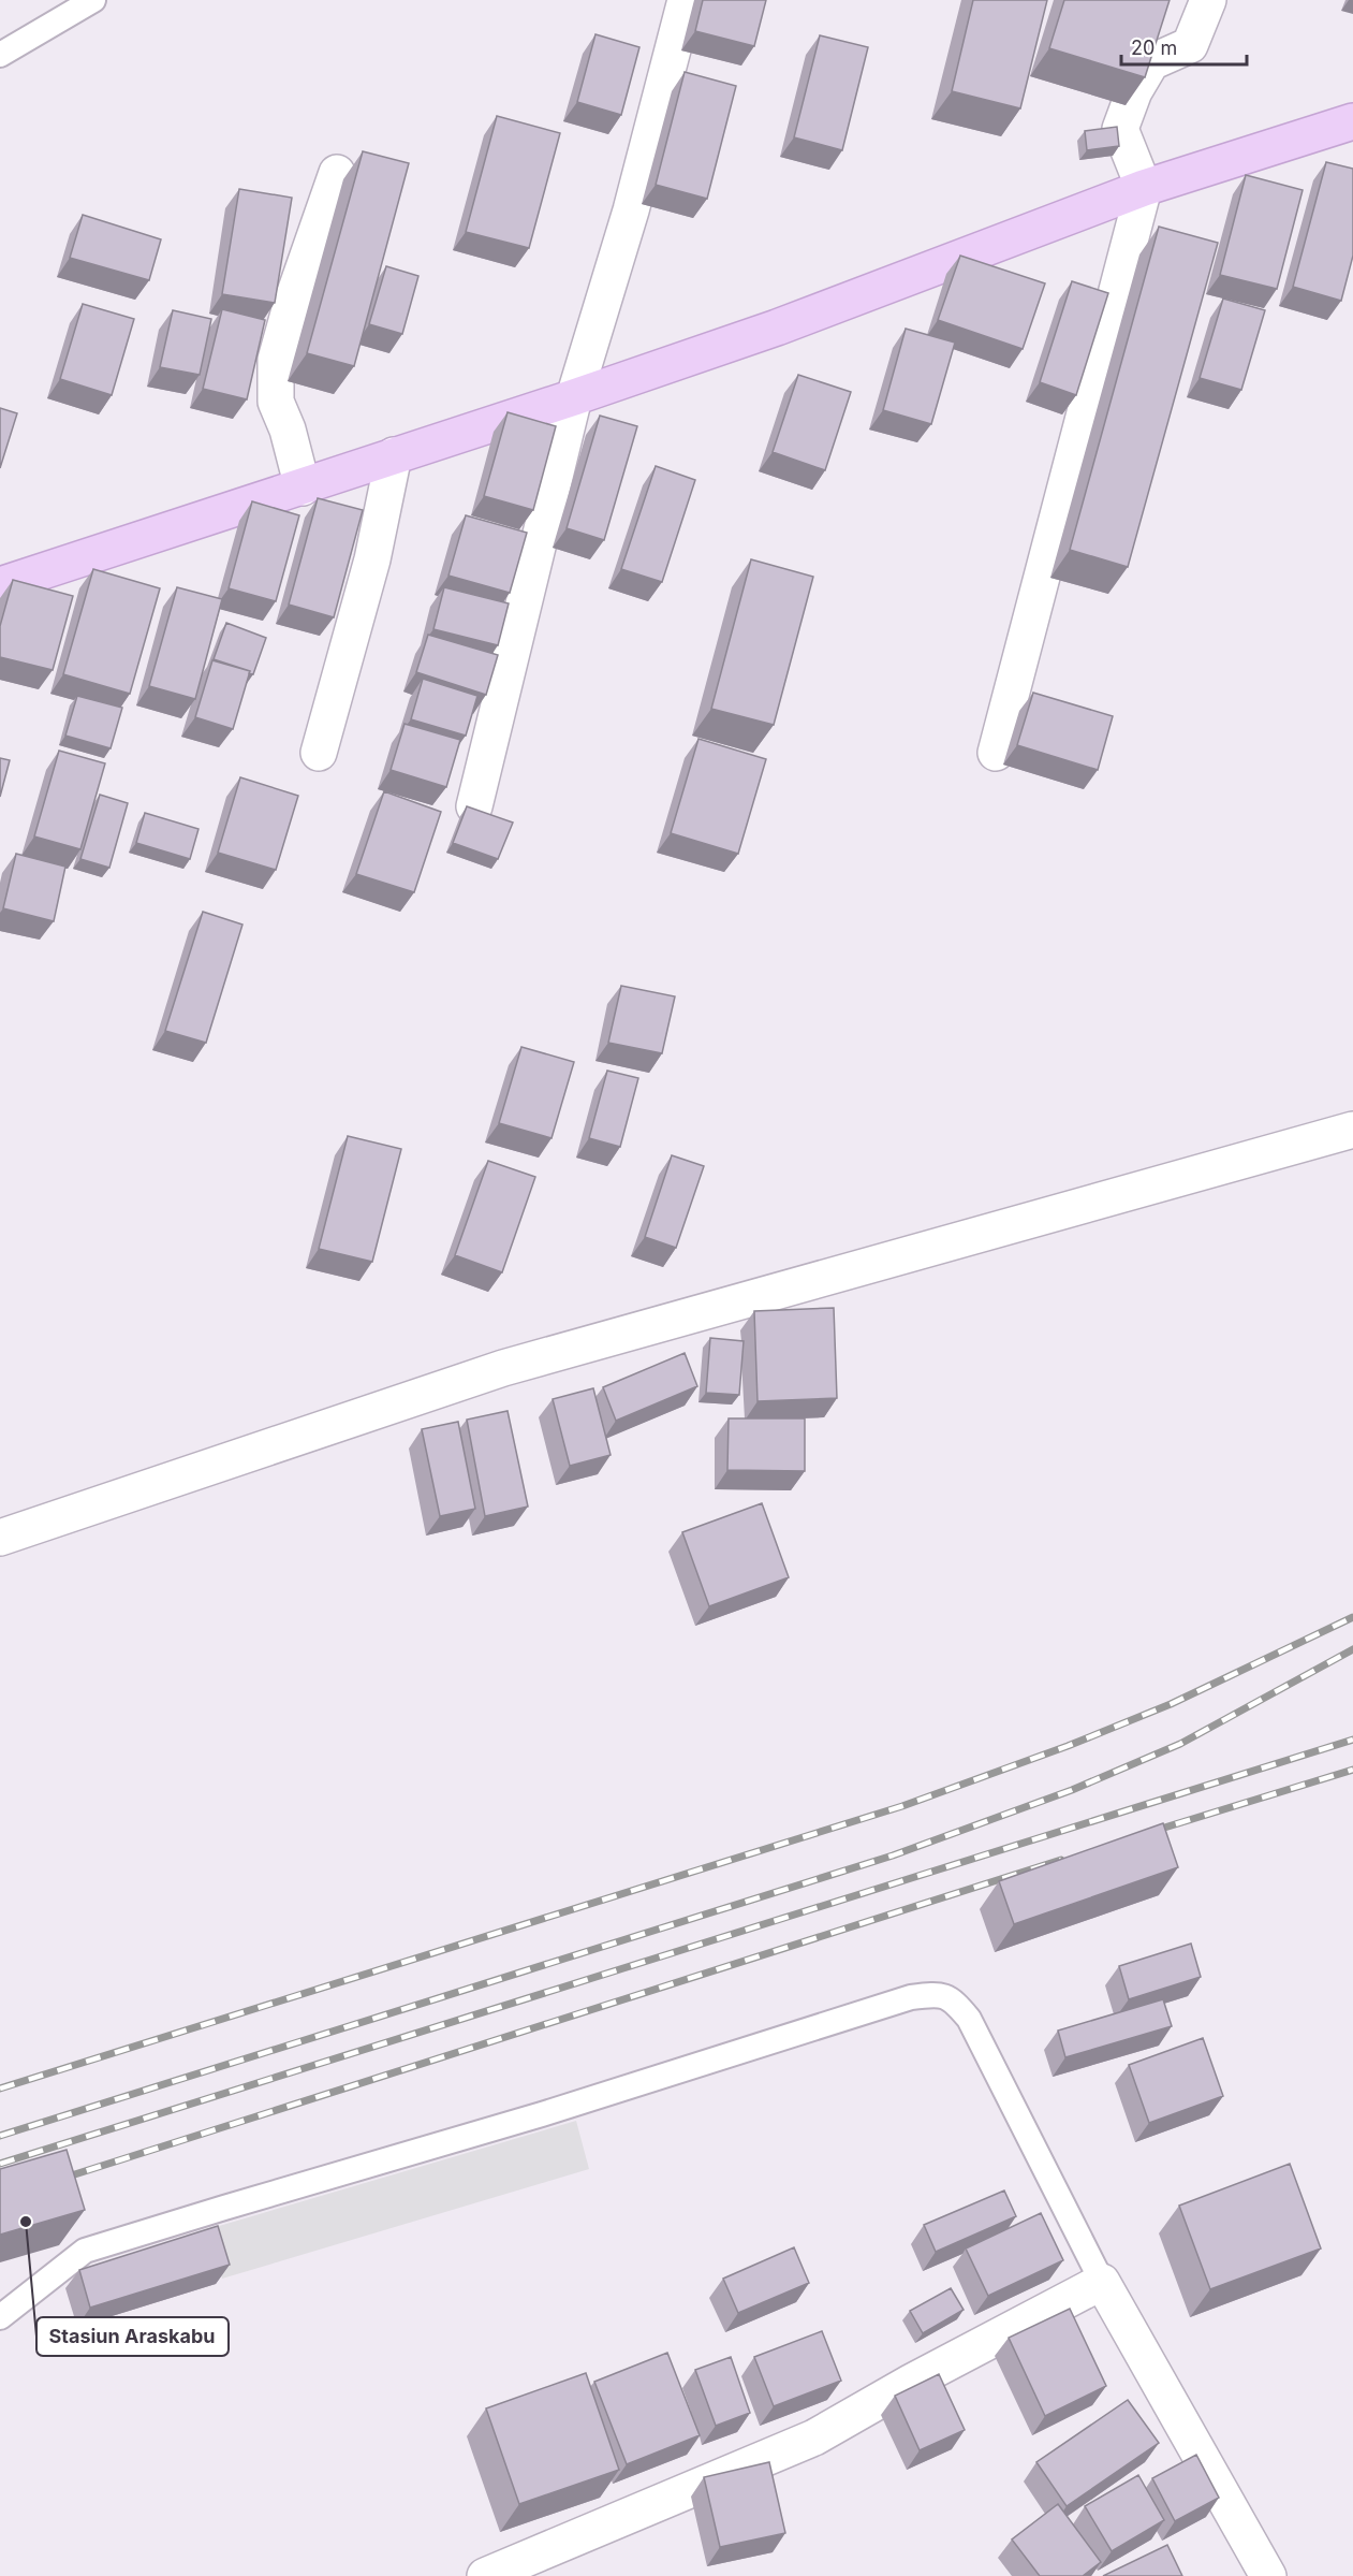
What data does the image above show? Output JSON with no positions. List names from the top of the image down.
{
  "places": ["Stasiun Araskabu"],
  "scale_bar": "20 m"
}
